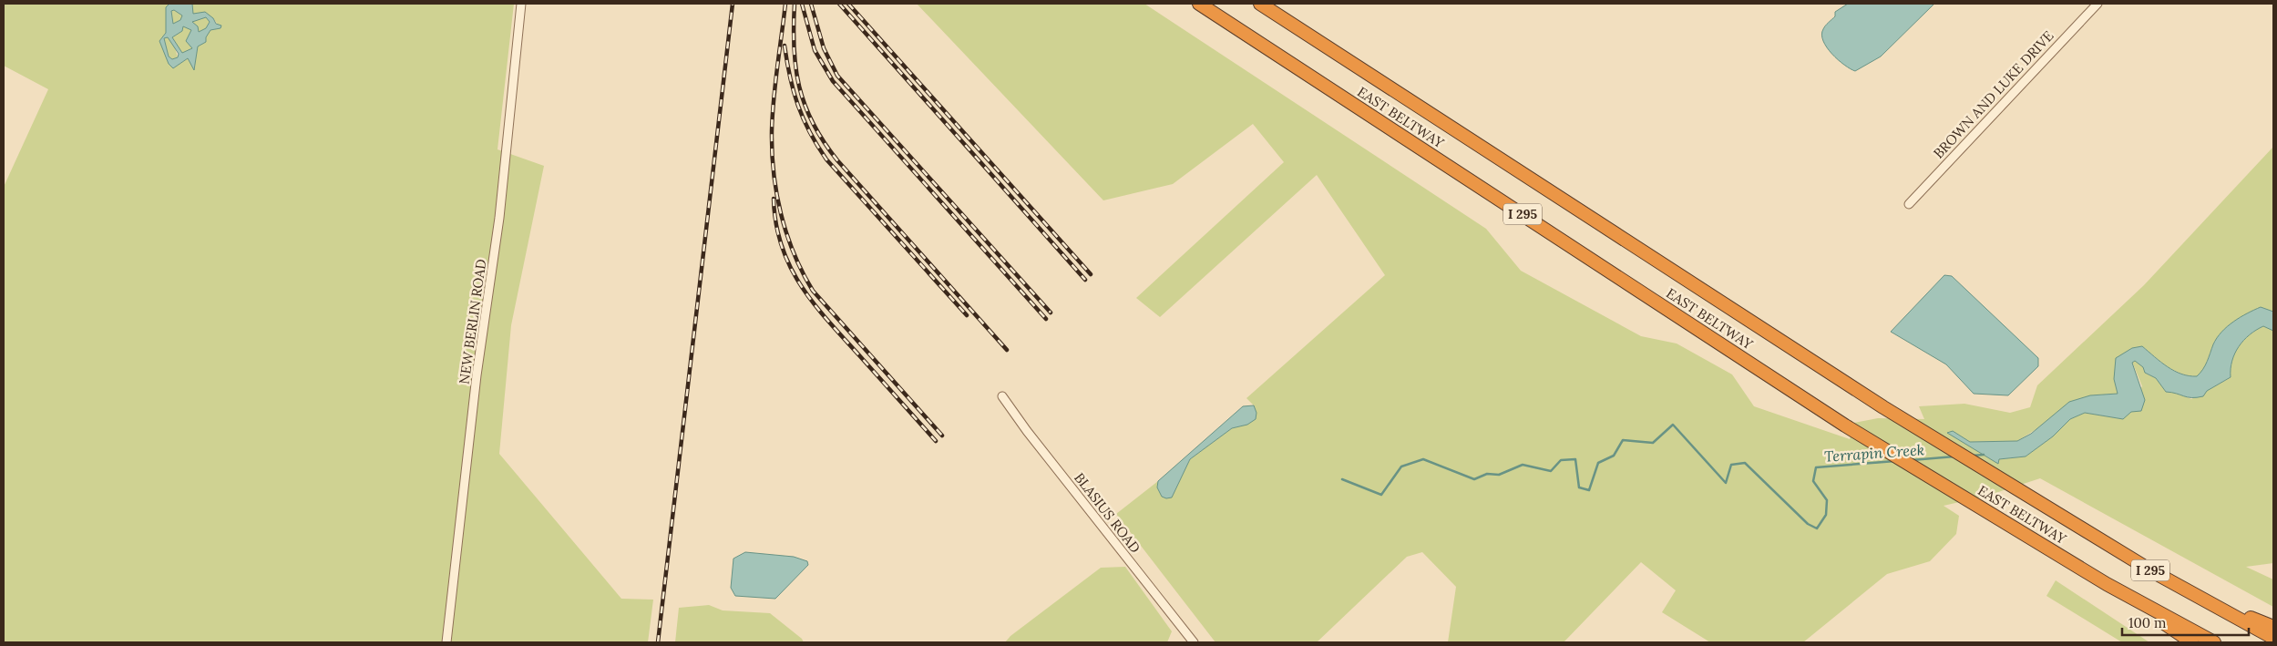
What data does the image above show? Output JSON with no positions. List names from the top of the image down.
{
  "streets": {
    "highway": ["EAST BELTWAY", "I 295"],
    "street": ["BROWN AND LUKE DRIVE", "NEW BERLIN ROAD", "BLASIUS ROAD"]
  },
  "water": ["Terrapin Creek"],
  "scale_bar": "100 m"
}
